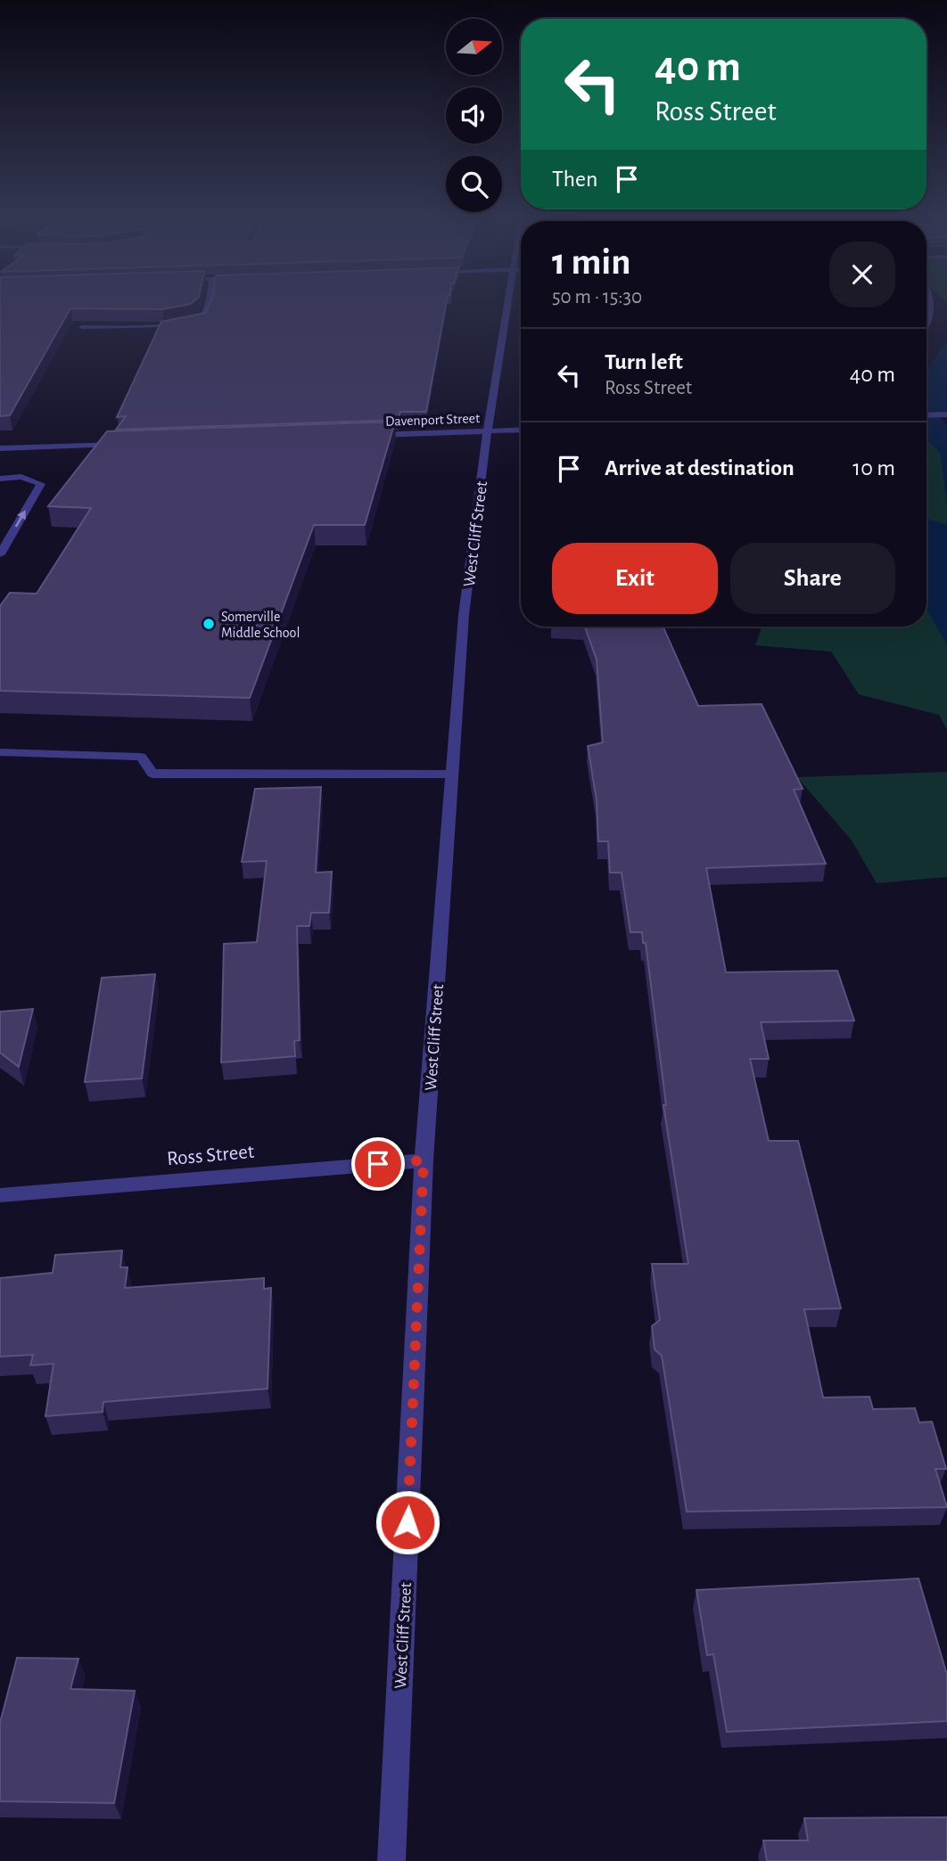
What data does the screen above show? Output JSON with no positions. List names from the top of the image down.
{
  "streets": {
    "street": ["Davenport Street", "West Cliff Street", "Ross Street"]
  },
  "crossings": [
    ["Davenport Street", "West Cliff Street"],
    ["West Cliff Street", "Ross Street"]
  ],
  "places": ["Somerville Middle School"],
  "north": "right",
  "page": {
    "turn": ["40 m", "Ross Street"],
    "then": "Then",
    "heading": ["1 min", "50 m · 15:30"],
    "list": [
      {
        "name": "Turn left",
        "note": "Ross Street",
        "value": "40 m"
      },
      {
        "name": "Arrive at destination",
        "value": "10 m"
      }
    ],
    "buttons": ["Exit", "Share"]
  }
}
